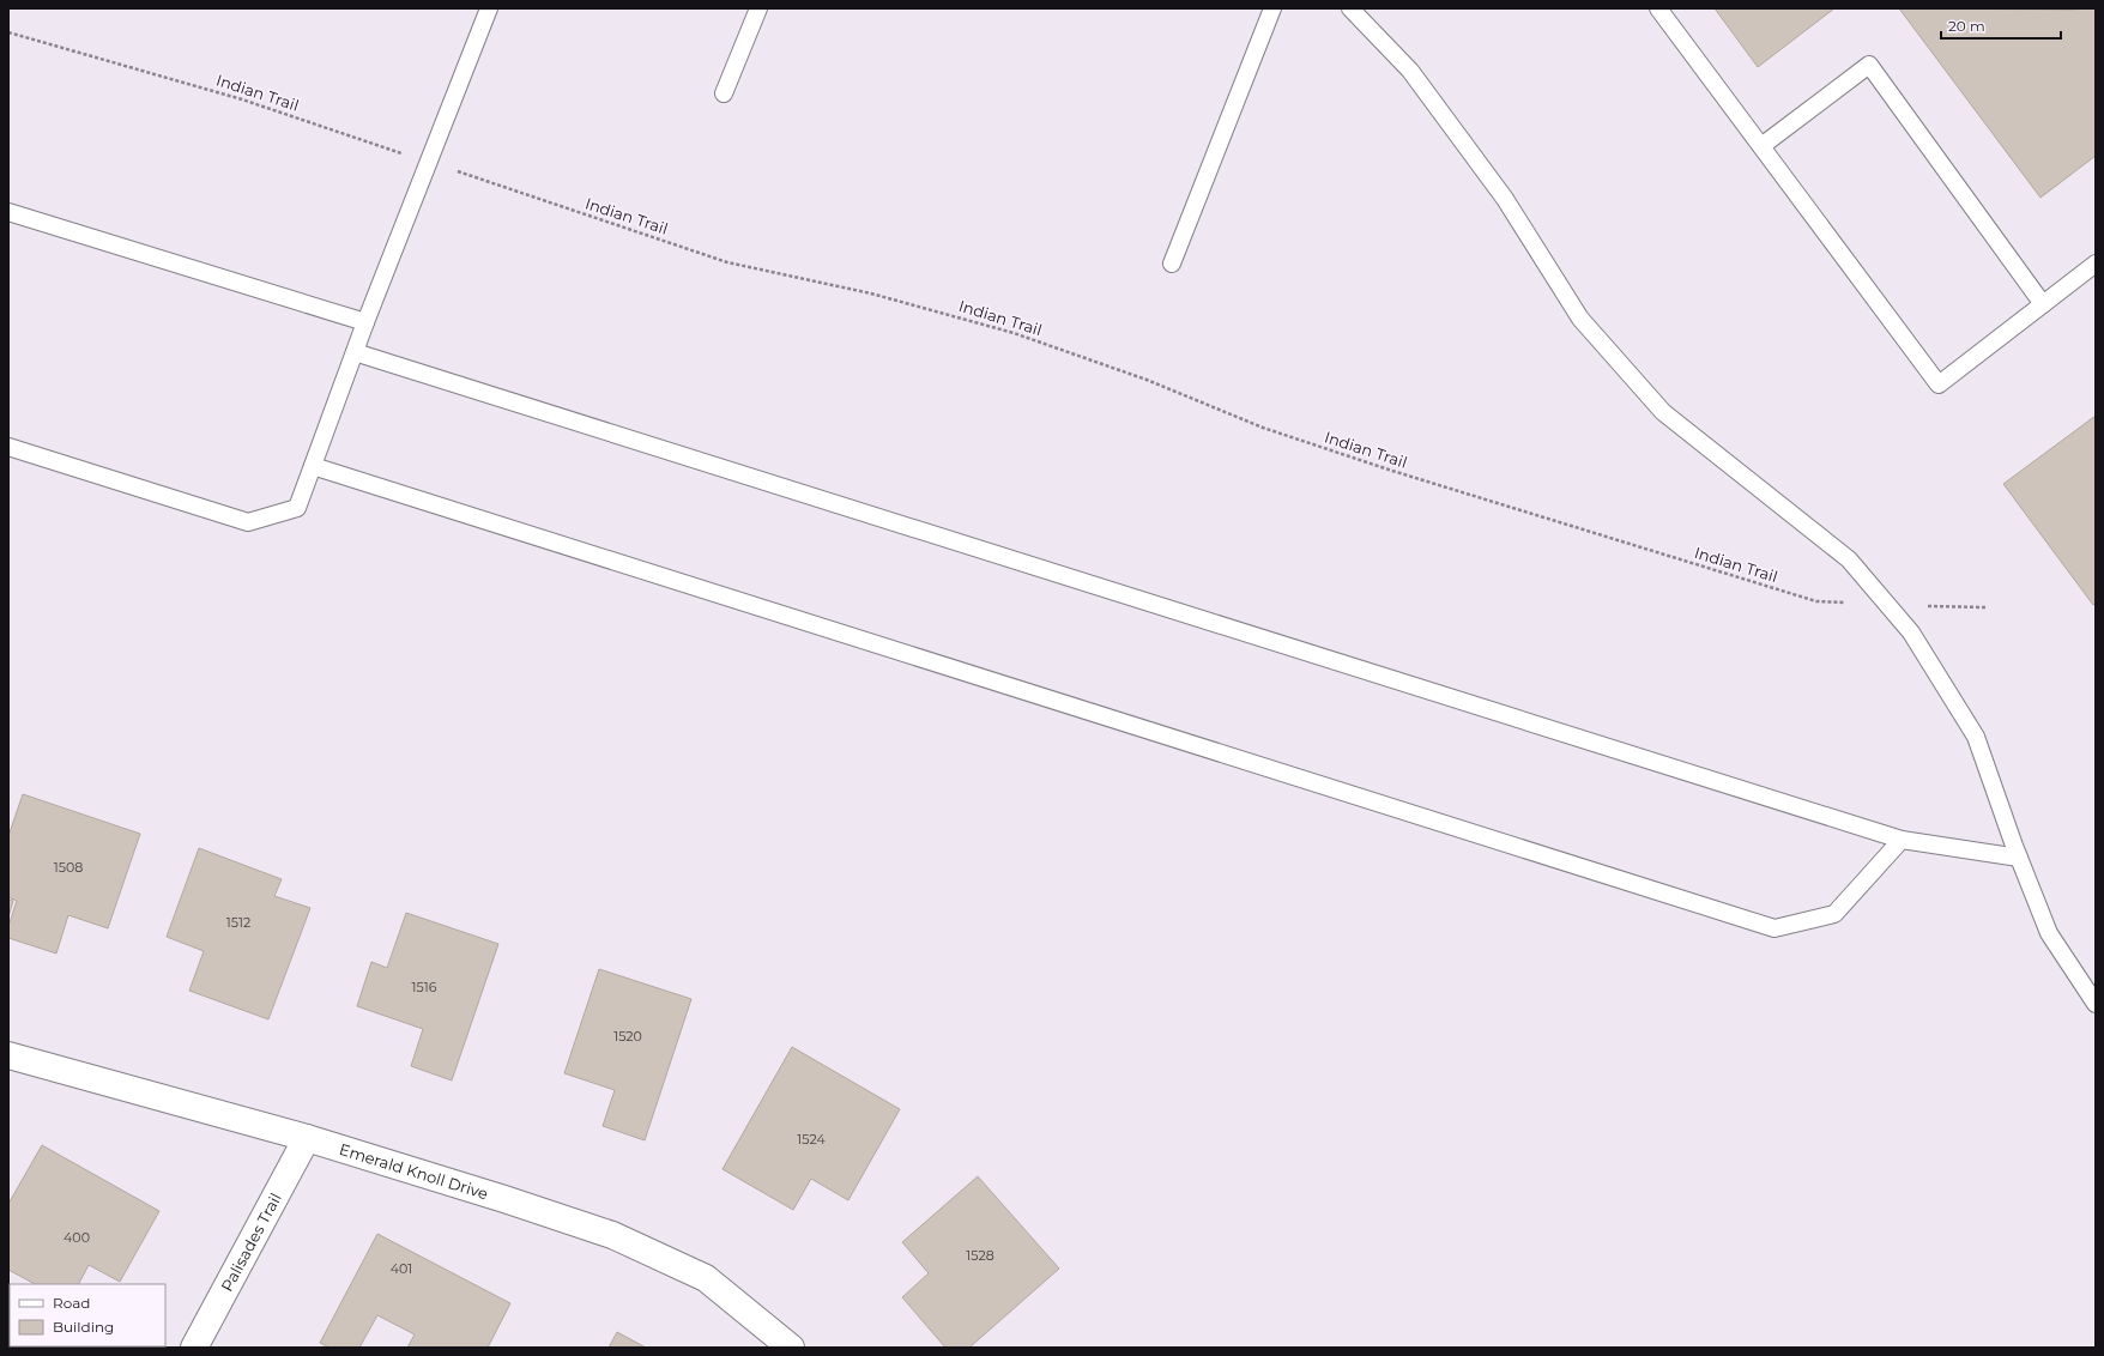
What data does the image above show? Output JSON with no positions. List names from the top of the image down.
{
  "streets": {
    "street": ["Emerald Knoll Drive", "Palisades Trail"],
    "path": ["Indian Trail"]
  },
  "crossings": [
    ["Emerald Knoll Drive", "Palisades Trail"]
  ],
  "house_numbers": [
    "1508",
    "1512",
    "1516",
    "1520",
    "1524",
    "400",
    "1528",
    "401"
  ],
  "legend": ["Road", "Building"],
  "scale_bar": "20 m"
}
